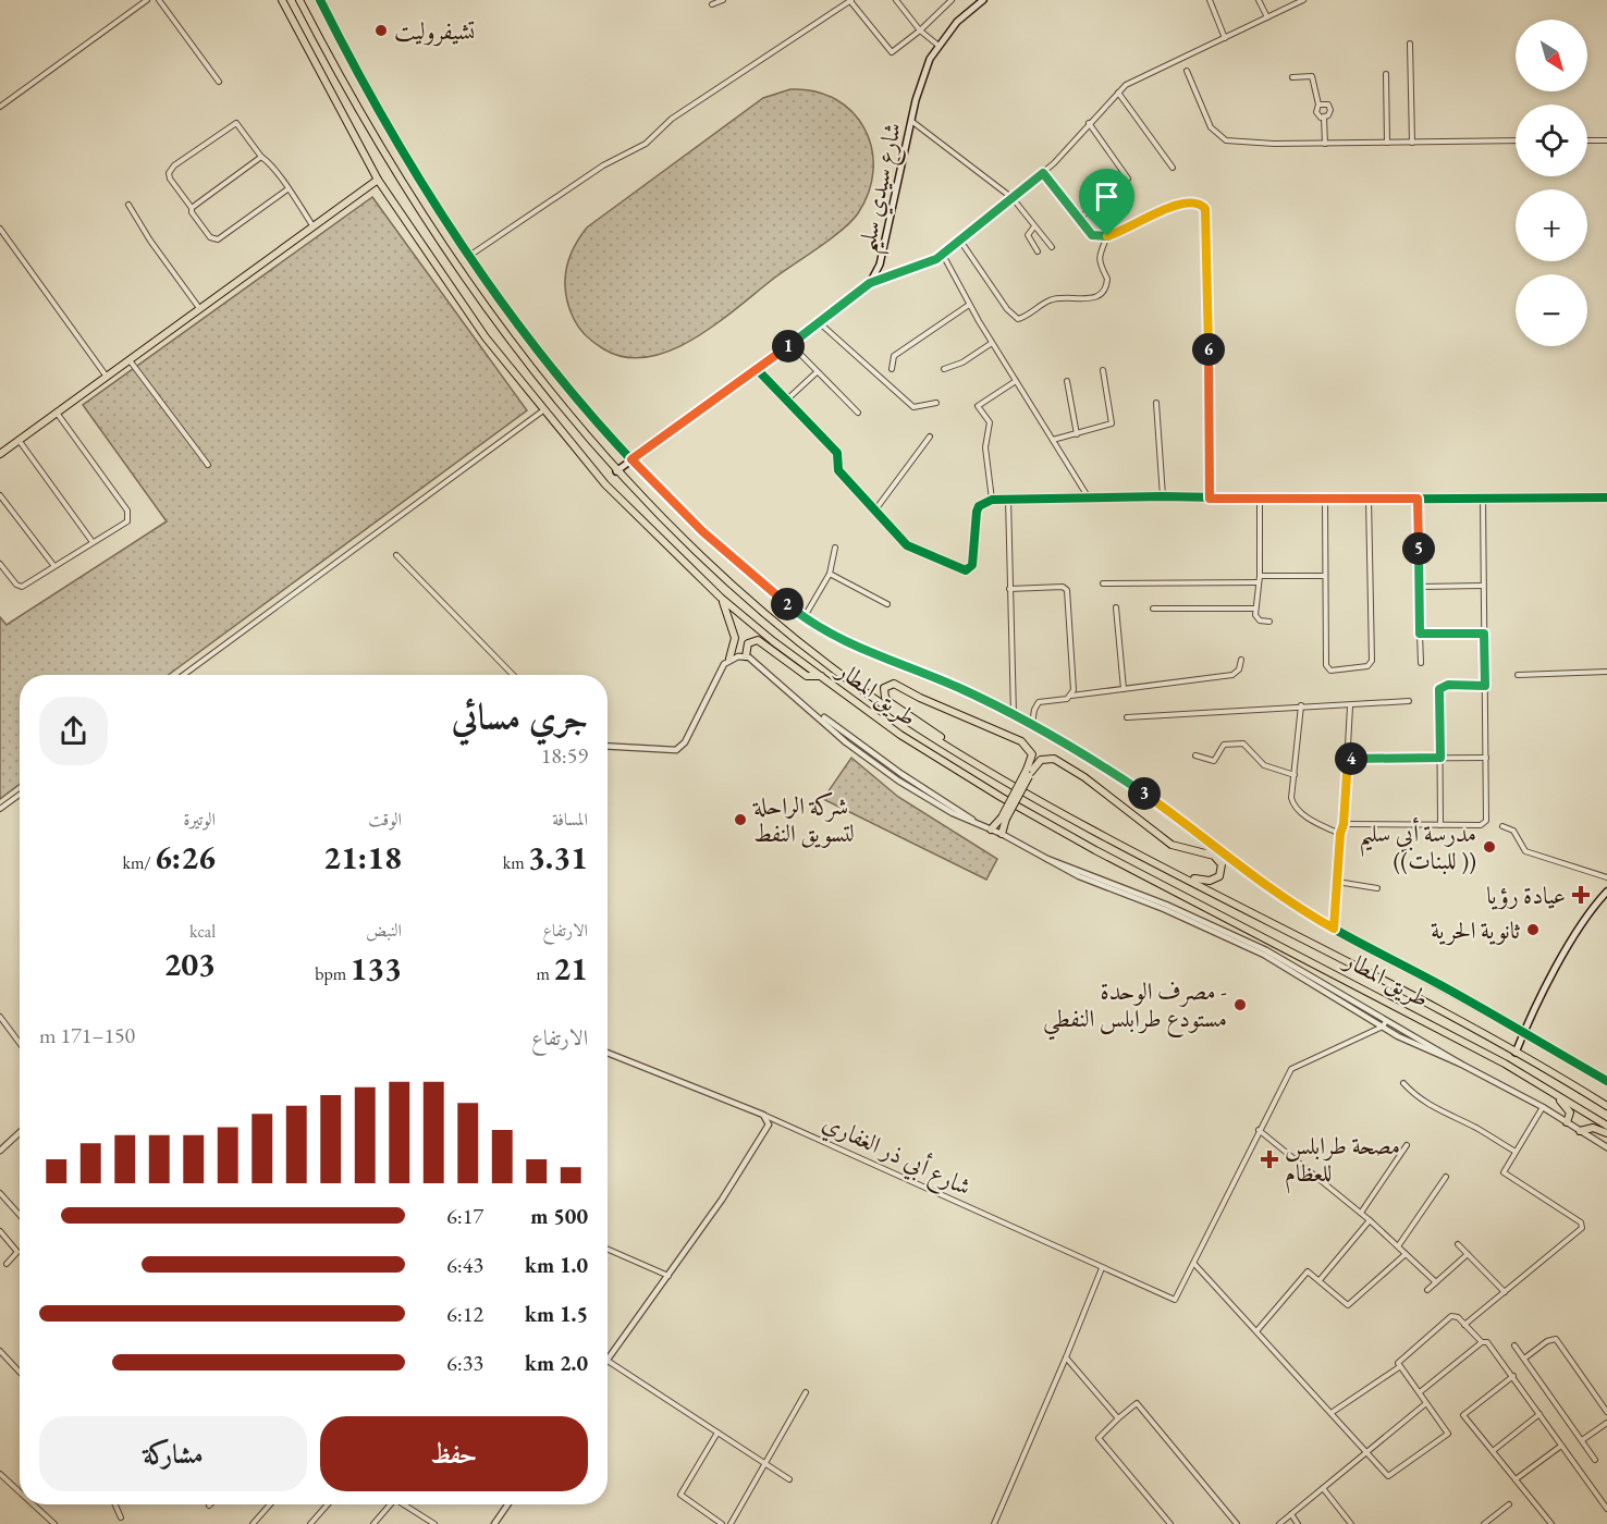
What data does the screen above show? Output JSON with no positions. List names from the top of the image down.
{
  "streets": {
    "main road": ["شارع سيدي سليم", "طريق المطار"],
    "street": ["شارع أبي ذر الغفاري"]
  },
  "crossings": [
    ["شارع سيدي سليم", "طريق المطار"]
  ],
  "places": {
    "other": [
      "تشيفروليت",
      "شركة الراحلة لتسويق النفط",
      "مدرسة أبي سليم ((للبنات ))",
      "ثانوية الحرية",
      "مصرف الوحدة - مستودع طرابلس النفطي"
    ],
    "health": ["عيادة رؤيا", "مصحة طرابلس للعظام"]
  },
  "north": "bottom right",
  "page": {
    "map_buttons": ["+", "−"],
    "pins": [
      "1",
      "6",
      "5",
      "2",
      "4",
      "3"
    ],
    "heading": ["جري مسائي", "18:59"],
    "stats": [
      ["المسافة", "3.31 km"],
      ["الوقت", "21:18"],
      ["الوتيرة", "6:26 /km"],
      ["الارتفاع", "21 m"],
      ["النبض", "133 bpm"],
      ["kcal", "203"]
    ],
    "chart": ["الارتفاع", "150–171 m"],
    "list": [
      {
        "name": "500 m",
        "note": "6:17"
      },
      {
        "name": "1.0 km",
        "note": "6:43"
      },
      {
        "name": "1.5 km",
        "note": "6:12"
      },
      {
        "name": "2.0 km",
        "note": "6:33"
      }
    ],
    "buttons": ["حفظ", "مشاركة"]
  }
}
